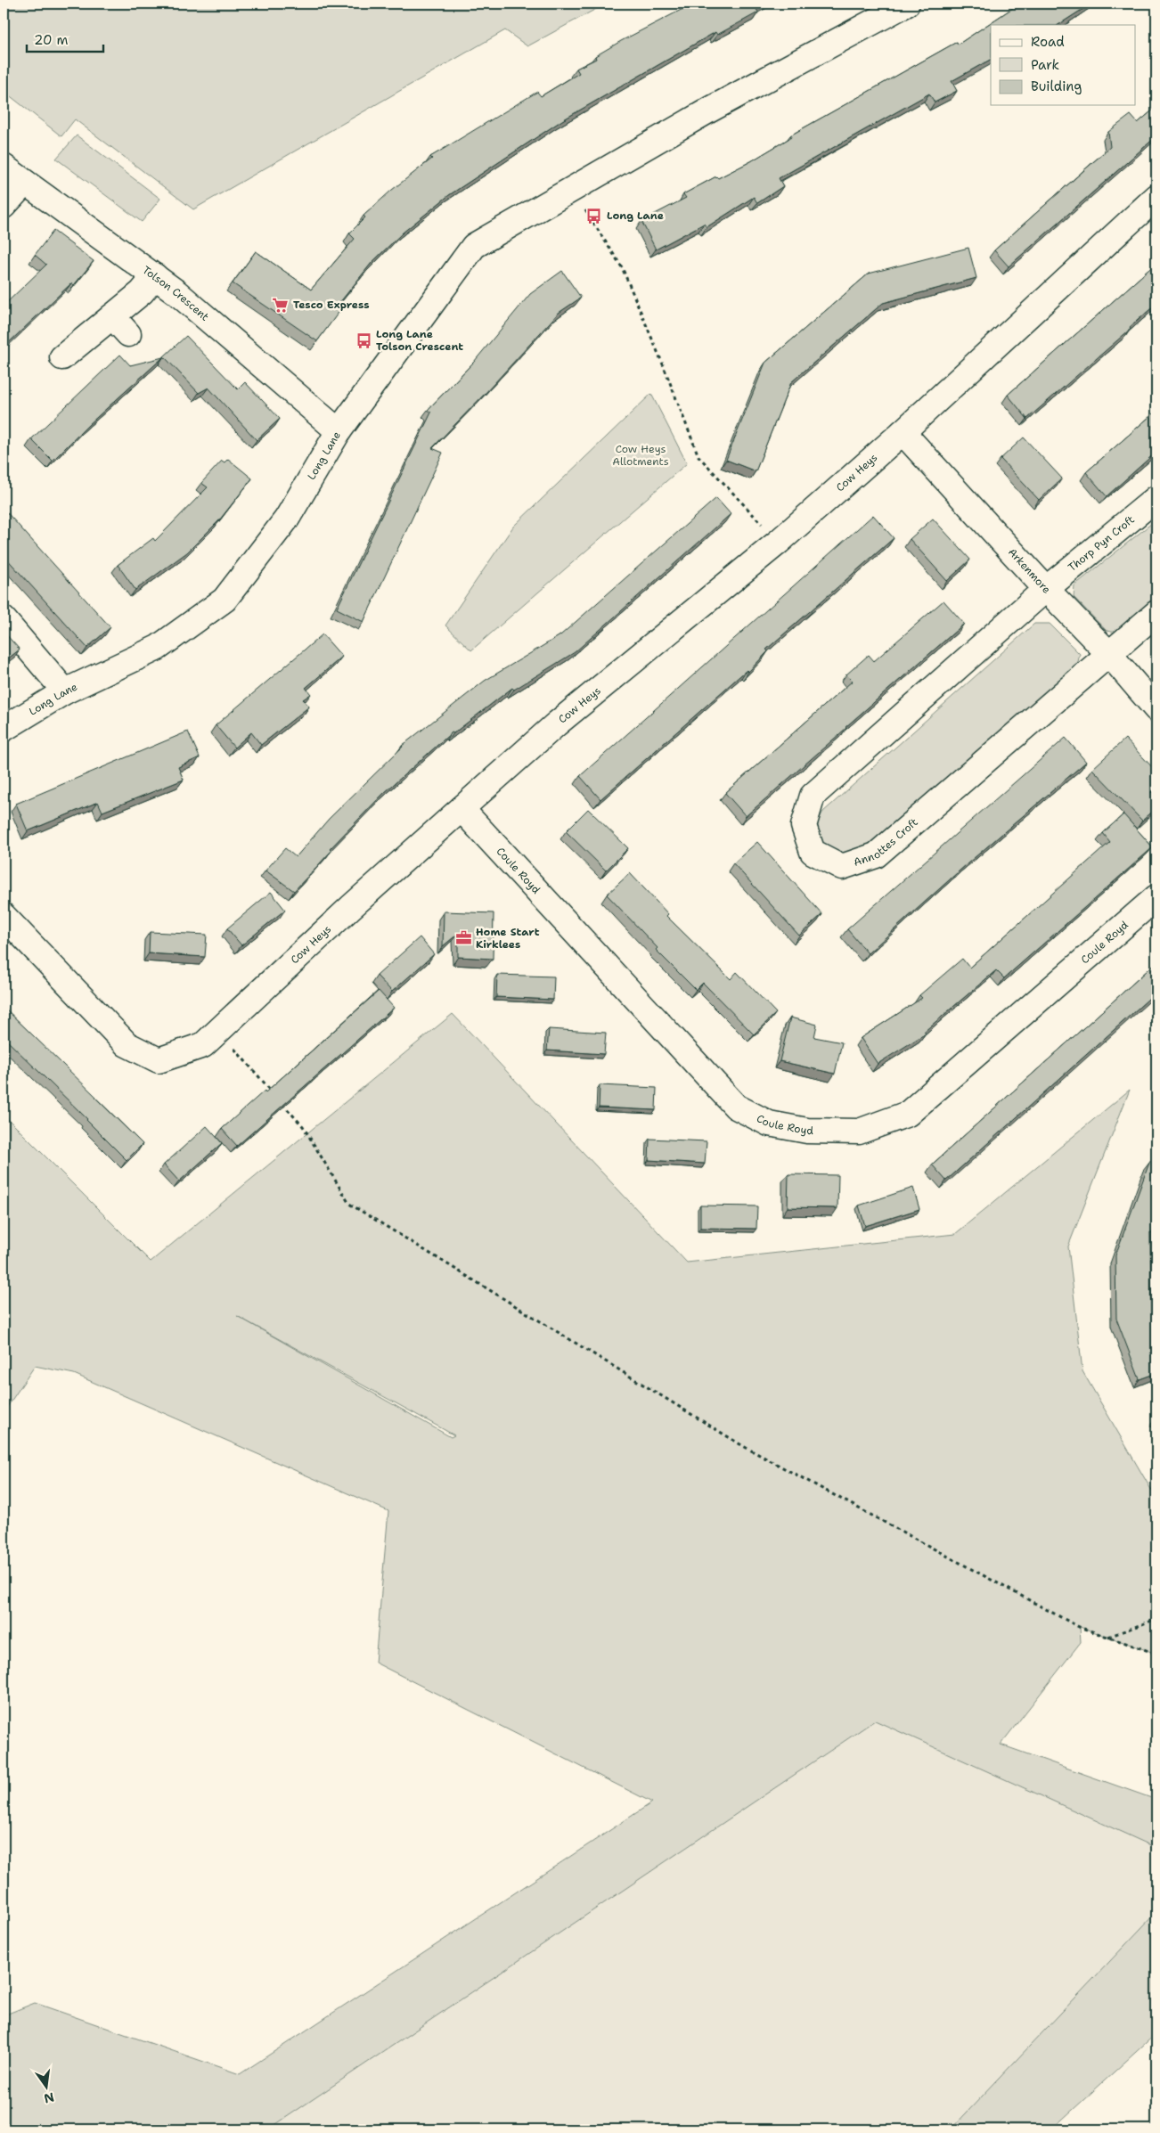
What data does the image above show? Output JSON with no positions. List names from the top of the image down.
{
  "streets": {
    "street": [
      "Tolson Crescent",
      "Long Lane",
      "Cow Heys",
      "Thorp Pyn Croft",
      "Arkenmore",
      "Annottes Croft",
      "Coule Royd"
    ]
  },
  "crossings": [
    ["Tolson Crescent", "Long Lane"],
    ["Cow Heys", "Arkenmore"],
    ["Cow Heys", "Coule Royd"],
    ["Thorp Pyn Croft", "Arkenmore"],
    ["Thorp Pyn Croft", "Annottes Croft"],
    ["Arkenmore", "Annottes Croft"]
  ],
  "parks": ["Cow Heys Allotments"],
  "places": {
    "bus stop": ["Long Lane", "Long Lane Tolson Crescent"],
    "supermarket": ["Tesco Express"],
    "office": ["Home Start Kirklees"]
  },
  "legend": ["Road", "Park", "Building"],
  "scale_bar": "20 m",
  "north": "bottom"
}
